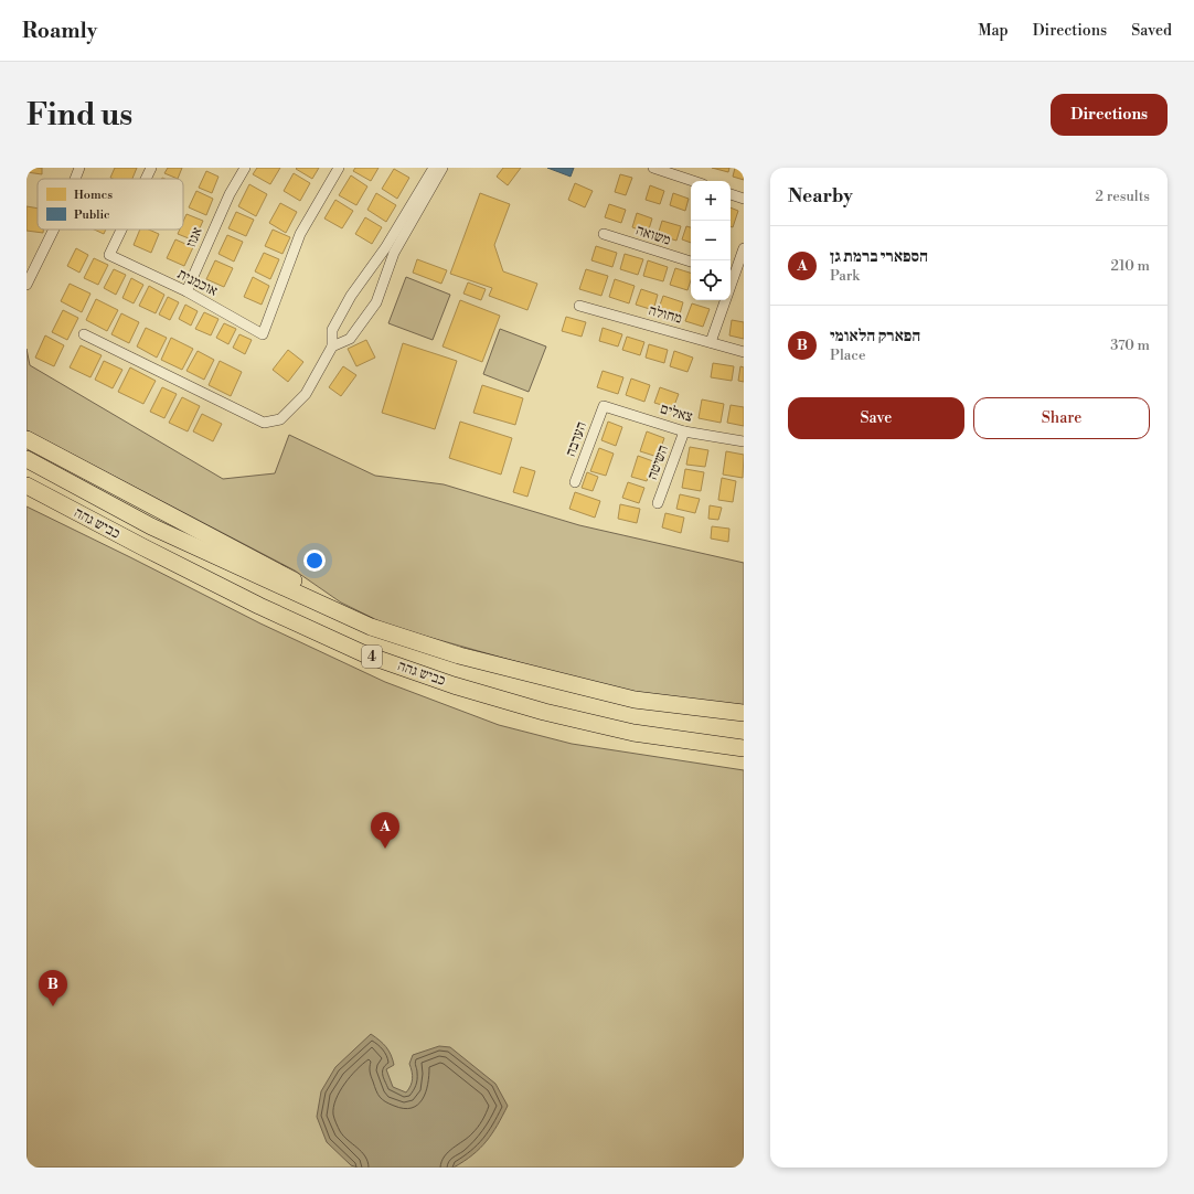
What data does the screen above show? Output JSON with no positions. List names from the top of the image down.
{
  "streets": {
    "highway": ["כביש גהה", "4"],
    "street": [
      "משואה",
      "אגוז",
      "אוכמנית",
      "מחולה",
      "צאלים",
      "הערבה",
      "השיטה"
    ]
  },
  "crossings": [
    ["אגוז", "אוכמנית"],
    ["צאלים", "הערבה"],
    ["צאלים", "השיטה"]
  ],
  "legend": ["Homes", "Public"],
  "page": {
    "header": "Roamly",
    "nav": ["Map", "Directions", "Saved"],
    "buttons": [
      "Directions",
      ["Save", "Share"]
    ],
    "title": "Find us",
    "heading": ["Nearby", "2 results"],
    "map_buttons": ["+", "−"],
    "list": [
      {
        "mark": "A",
        "name": "הספארי ברמת גן",
        "note": "Park",
        "value": "210 m"
      },
      {
        "mark": "B",
        "name": "הפארק הלאומי",
        "note": "Place",
        "value": "370 m"
      }
    ],
    "pins": ["A", "B"]
  }
}
